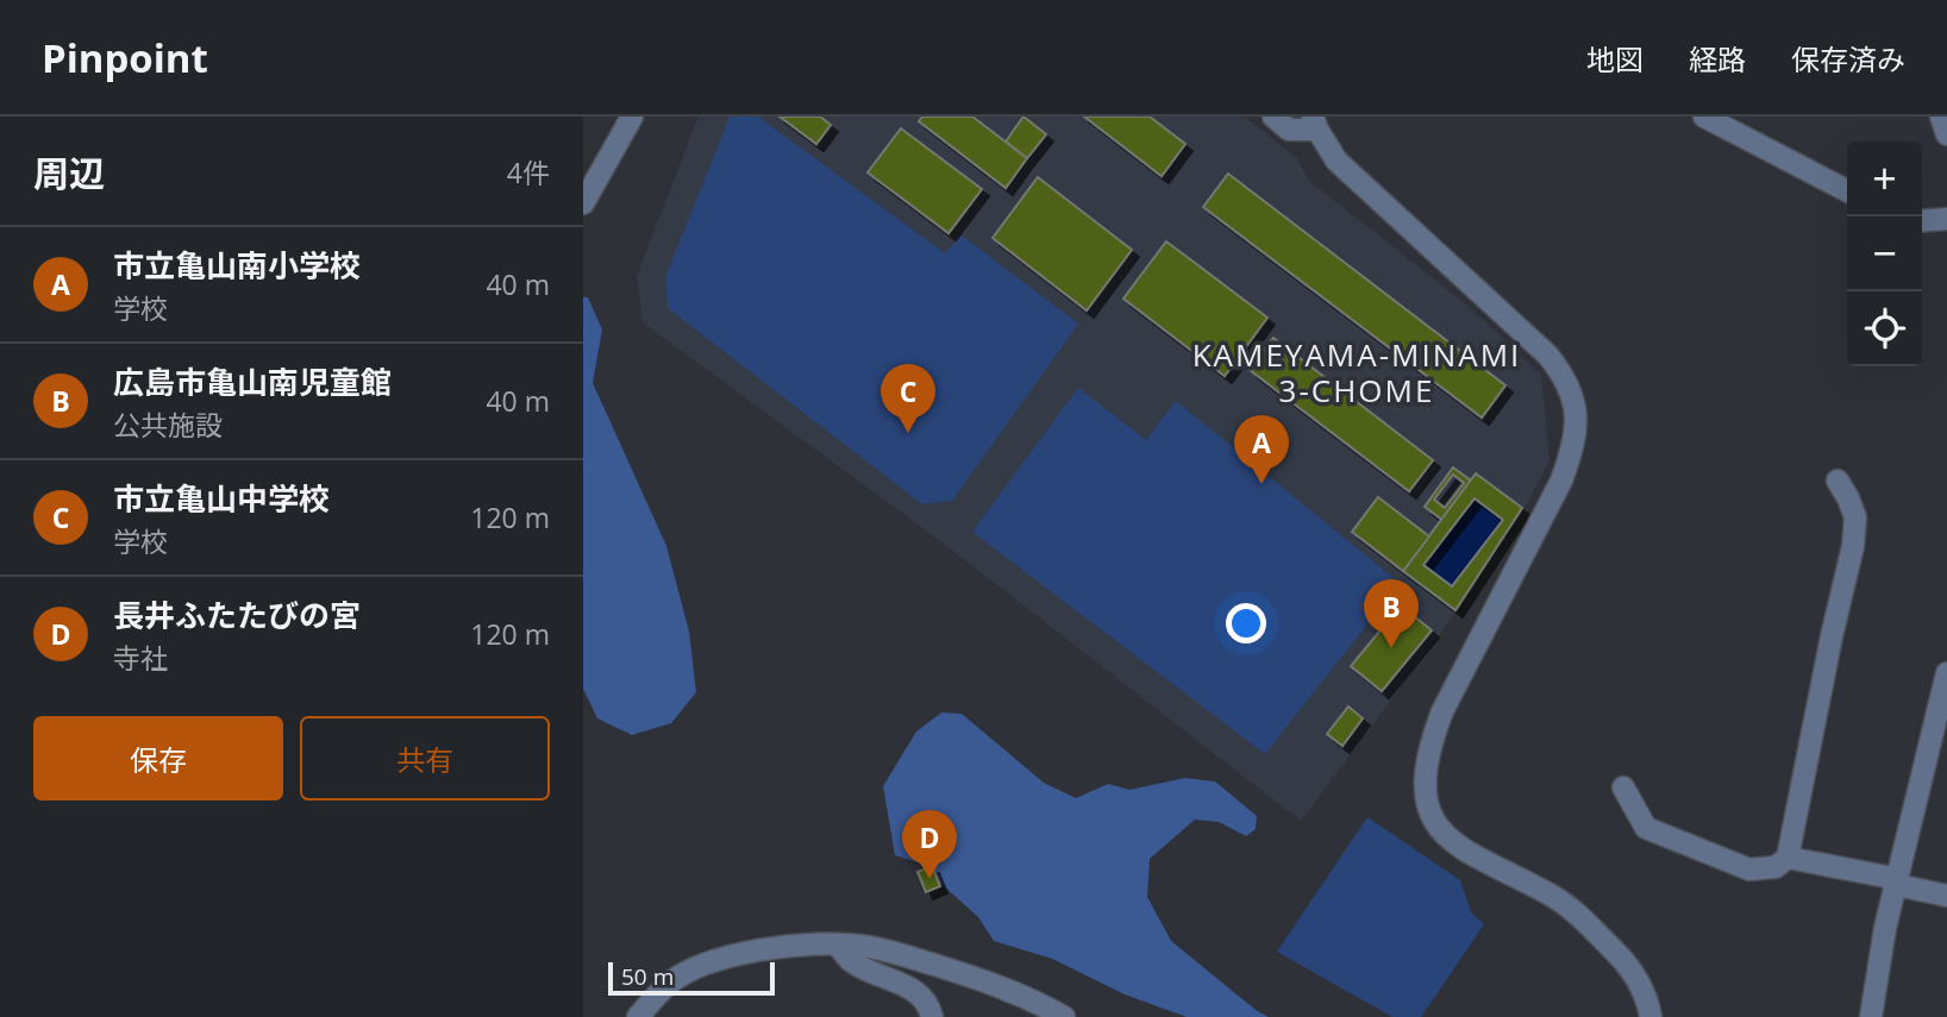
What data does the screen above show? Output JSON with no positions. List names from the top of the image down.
{
  "districts": ["KAMEYAMA-MINAMI 3-CHOME"],
  "scale_bar": "50 m",
  "page": {
    "header": "Pinpoint",
    "nav": ["地図", "経路", "保存済み"],
    "heading": ["周辺", "4件"],
    "map_buttons": ["+", "−"],
    "list": [
      {
        "mark": "A",
        "name": "市立亀山南小学校",
        "note": "学校",
        "value": "40 m"
      },
      {
        "mark": "B",
        "name": "広島市亀山南児童館",
        "note": "公共施設",
        "value": "40 m"
      },
      {
        "mark": "C",
        "name": "市立亀山中学校",
        "note": "学校",
        "value": "120 m"
      },
      {
        "mark": "D",
        "name": "長井ふたたびの宮",
        "note": "寺社",
        "value": "120 m"
      }
    ],
    "pins": [
      "C",
      "A",
      "B",
      "D"
    ],
    "buttons": ["保存", "共有"],
    "scale": "50 m"
  }
}
